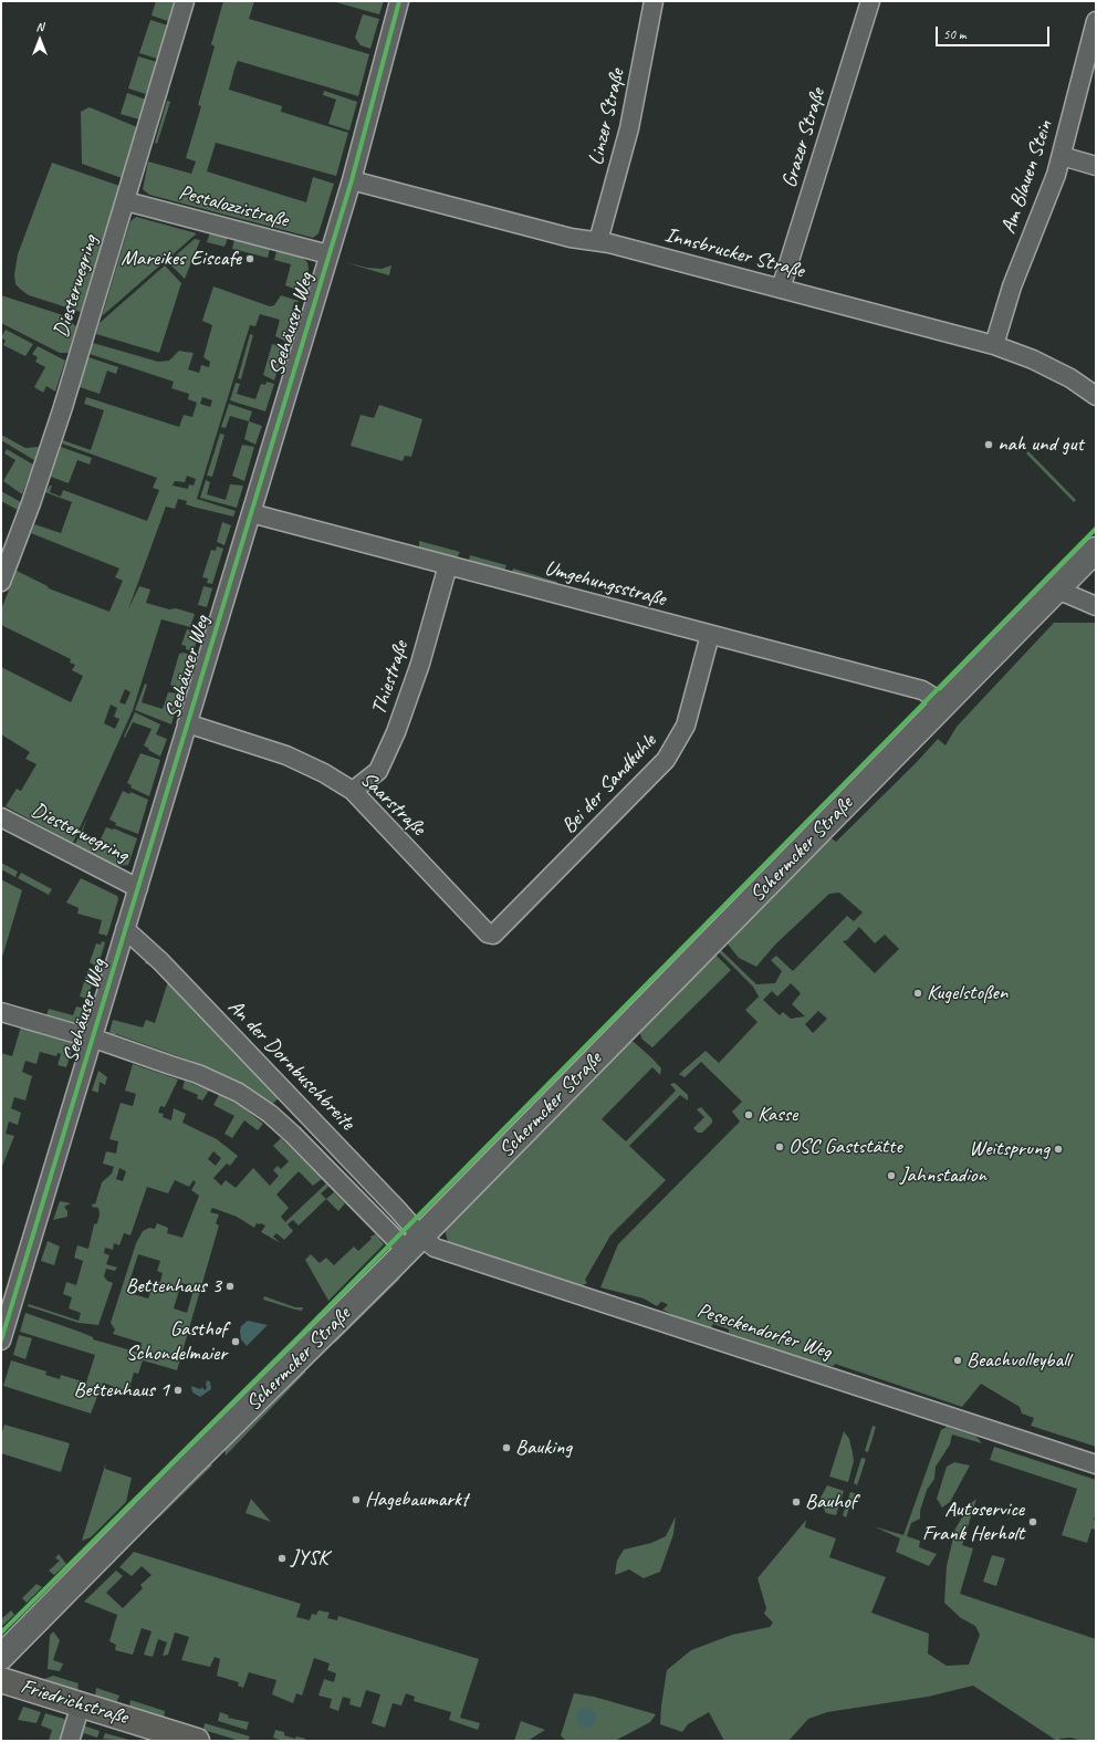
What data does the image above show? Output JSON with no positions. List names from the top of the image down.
{
  "streets": {
    "main road": ["Schermcker Straße", "Friedrichstraße"],
    "street": [
      "Linzer Straße",
      "Grazer Straße",
      "Am Blauen Stein",
      "Pestalozzistraße",
      "Innsbrucker Straße",
      "Diesterwegring",
      "Seehäuser Weg",
      "Umgehungsstraße",
      "Thiestraße",
      "Bei der Sandkuhle",
      "Saarstraße",
      "An der Dornbuschbreite",
      "Peseckendorfer Weg"
    ]
  },
  "crossings": [
    ["Linzer Straße", "Innsbrucker Straße"],
    ["Grazer Straße", "Innsbrucker Straße"],
    ["Am Blauen Stein", "Innsbrucker Straße"],
    ["Pestalozzistraße", "Diesterwegring"],
    ["Pestalozzistraße", "Seehäuser Weg"],
    ["Innsbrucker Straße", "Seehäuser Weg"],
    ["Diesterwegring", "Seehäuser Weg"],
    ["Seehäuser Weg", "Umgehungsstraße"],
    ["Seehäuser Weg", "Saarstraße"],
    ["Seehäuser Weg", "An der Dornbuschbreite"],
    ["Umgehungsstraße", "Thiestraße"],
    ["Umgehungsstraße", "Bei der Sandkuhle"],
    ["Umgehungsstraße", "Schermcker Straße"],
    ["Thiestraße", "Saarstraße"],
    ["Bei der Sandkuhle", "Saarstraße"],
    ["Schermcker Straße", "An der Dornbuschbreite"],
    ["Schermcker Straße", "Peseckendorfer Weg"],
    ["An der Dornbuschbreite", "Peseckendorfer Weg"]
  ],
  "places": [
    "Mareikes Eiscafe",
    "nah und gut",
    "Kugelstoßen",
    "Kasse",
    "OSC Gaststätte",
    "Weitsprung",
    "Jahnstadion",
    "Bettenhaus 3",
    "Gasthof Schondelmaier",
    "Beachvolleyball",
    "Bettenhaus 1",
    "Bauking",
    "Hagebaumarkt",
    "Bauhof",
    "Autoservice Frank Herholt",
    "JYSK"
  ],
  "scale_bar": "50 m",
  "north": "top"
}
